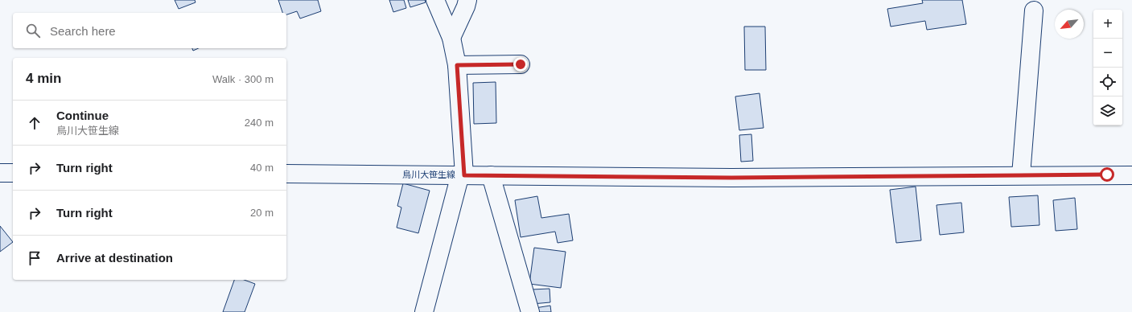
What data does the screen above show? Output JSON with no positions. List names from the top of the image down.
{
  "streets": {
    "street": ["鳥川大笹生線"]
  },
  "north": "bottom left",
  "page": {
    "map_buttons": ["+", "−"],
    "search": "Search here",
    "heading": ["4 min", "Walk · 300 m"],
    "list": [
      ["Continue", "鳥川大笹生線", "240 m"],
      ["Turn right", "40 m"],
      ["Turn right", "20 m"],
      "Arrive at destination"
    ]
  }
}
